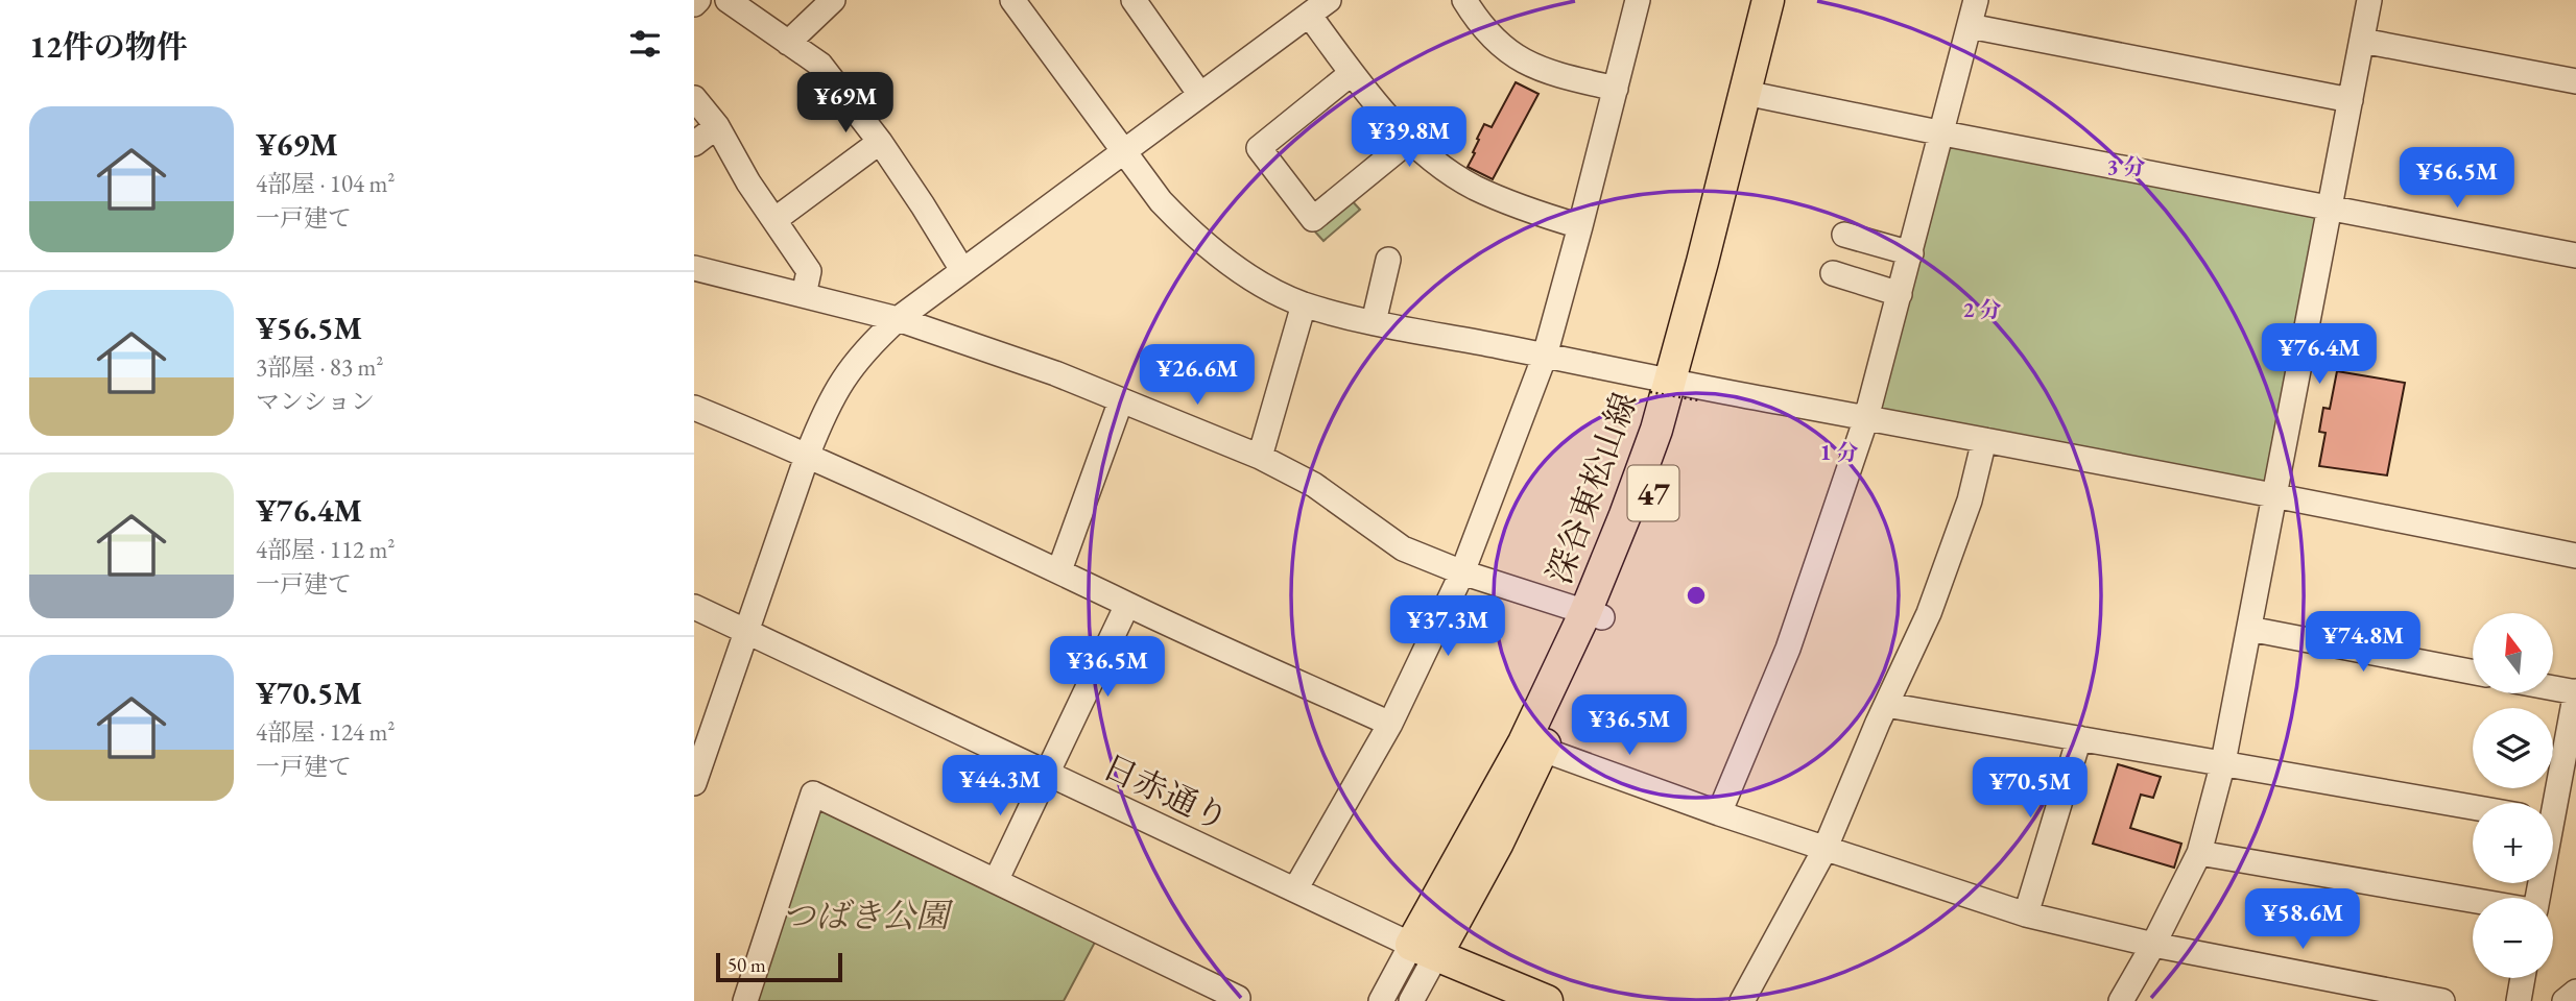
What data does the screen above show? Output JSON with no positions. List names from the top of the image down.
{
  "streets": {
    "main road": ["深谷東松山線", "47"],
    "street": ["日赤通り"]
  },
  "crossings": [
    ["深谷東松山線", "日赤通り"]
  ],
  "parks": ["つばき公園"],
  "scale_bar": "50 m",
  "north": "top",
  "page": {
    "heading": "12件の物件",
    "price": [
      "¥69M",
      "¥39.8M",
      "¥56.5M",
      "¥76.4M",
      "¥26.6M",
      "¥37.3M",
      "¥74.8M",
      "¥36.5M",
      "¥36.5M",
      "¥44.3M",
      "¥70.5M",
      "¥58.6M"
    ],
    "list": [
      {
        "name": "¥69M",
        "note": "4部屋 · 104 m² · 一戸建て"
      },
      {
        "name": "¥56.5M",
        "note": "3部屋 · 83 m² · マンション"
      },
      {
        "name": "¥76.4M",
        "note": "4部屋 · 112 m² · 一戸建て"
      },
      {
        "name": "¥70.5M",
        "note": "4部屋 · 124 m² · 一戸建て"
      }
    ],
    "map_buttons": ["+", "−"],
    "scale": "50 m"
  },
  "rings": ["3 分", "2 分", "1 分"]
}
